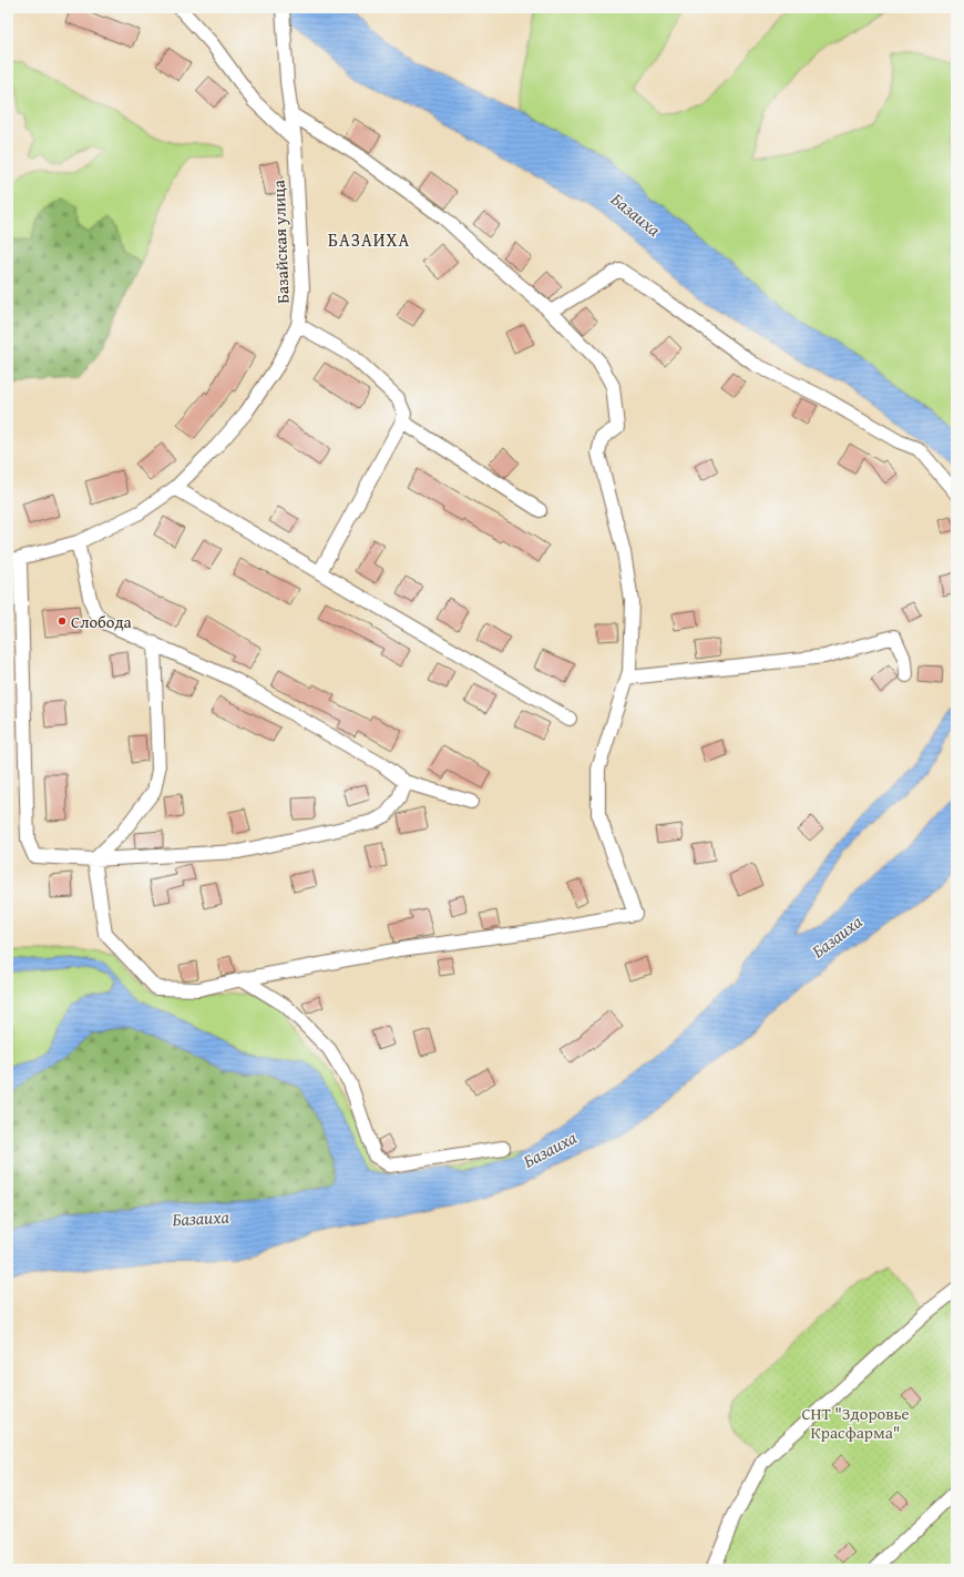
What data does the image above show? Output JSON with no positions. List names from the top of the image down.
{
  "streets": {
    "street": ["Базайская улица"]
  },
  "districts": ["БАЗАИХА"],
  "water": ["Базаиха"],
  "parks": ["СНТ \"Здоровье Красфарма\""],
  "places": ["Слобода"]
}
